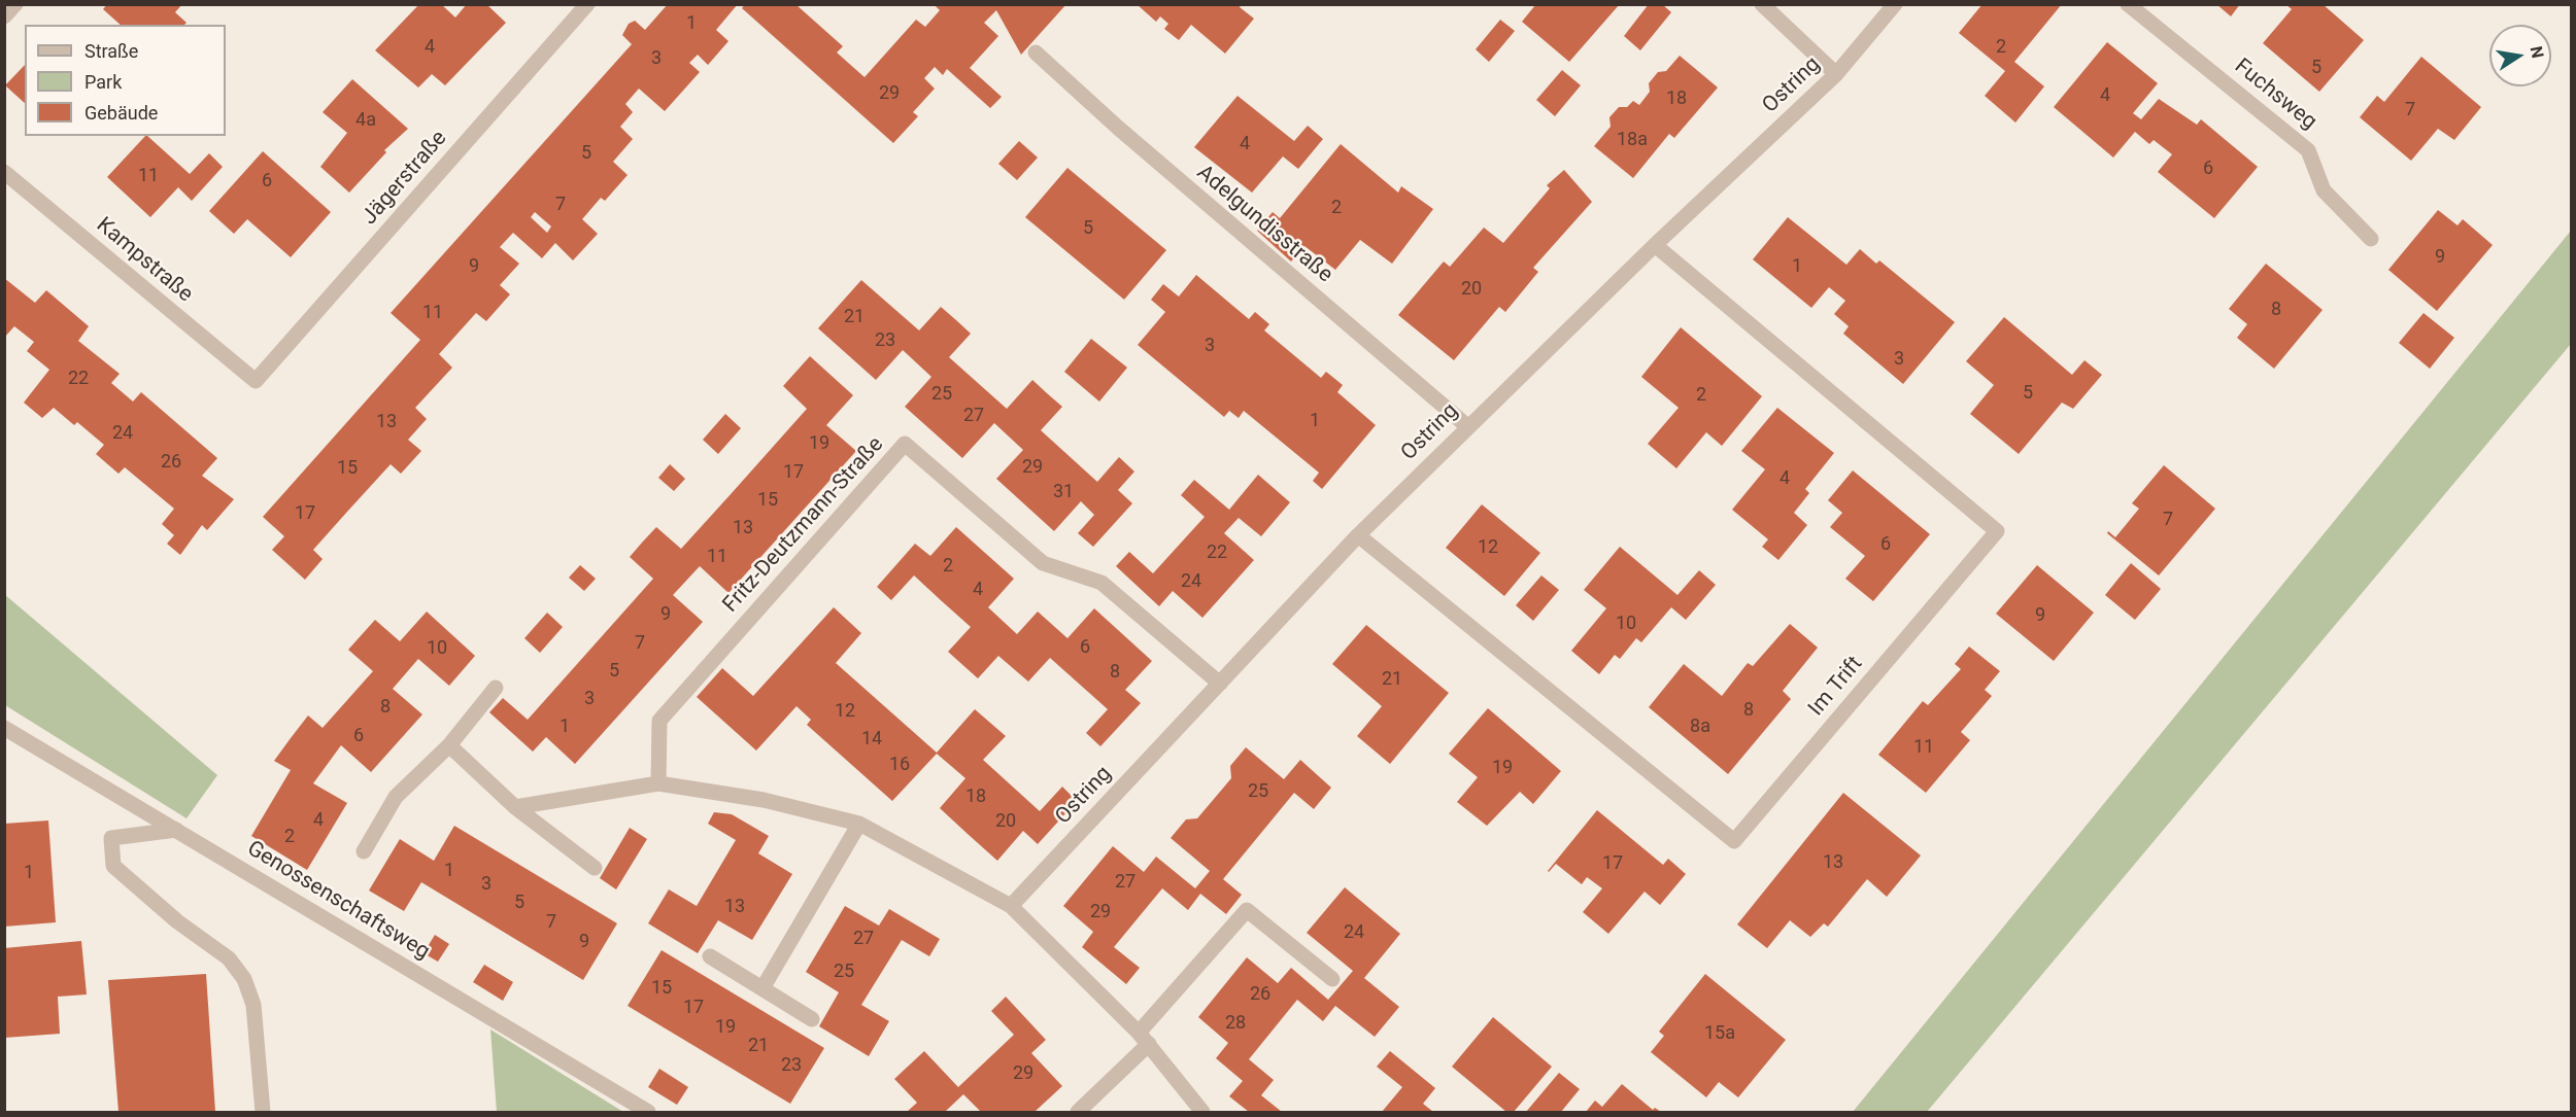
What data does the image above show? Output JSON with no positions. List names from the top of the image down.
{
  "streets": {
    "street": [
      "Ostring",
      "Fuchsweg",
      "Jägerstraße",
      "Adelgundisstraße",
      "Kampstraße",
      "Fritz-Deutzmann-Straße",
      "Im Trift",
      "Genossenschaftsweg"
    ]
  },
  "crossings": [
    ["Ostring", "Adelgundisstraße"],
    ["Ostring", "Fritz-Deutzmann-Straße"],
    ["Ostring", "Im Trift"],
    ["Jägerstraße", "Kampstraße"]
  ],
  "house_numbers": [
    "1",
    "4",
    "2",
    "3",
    "5",
    "29",
    "4",
    "18",
    "7",
    "4a",
    "18a",
    "4",
    "5",
    "6",
    "11",
    "6",
    "7",
    "2",
    "5",
    "9",
    "9",
    "1",
    "20",
    "8",
    "11",
    "21",
    "23",
    "3",
    "3",
    "22",
    "5",
    "25",
    "2",
    "27",
    "1",
    "13",
    "24",
    "19",
    "26",
    "29",
    "15",
    "17",
    "4",
    "31",
    "15",
    "17",
    "7",
    "13",
    "6",
    "12",
    "22",
    "11",
    "2",
    "24",
    "4",
    "9",
    "9",
    "10",
    "7",
    "6",
    "10",
    "5",
    "8",
    "21",
    "3",
    "8",
    "8",
    "12",
    "1",
    "8a",
    "6",
    "14",
    "11",
    "16",
    "19",
    "25",
    "18",
    "4",
    "20",
    "2",
    "13",
    "17",
    "1",
    "1",
    "27",
    "3",
    "5",
    "13",
    "29",
    "7",
    "24",
    "27",
    "9",
    "25",
    "15",
    "26",
    "17",
    "28",
    "19",
    "15a",
    "21",
    "23",
    "29"
  ],
  "legend": ["Straße", "Park", "Gebäude"],
  "north": "right"
}
